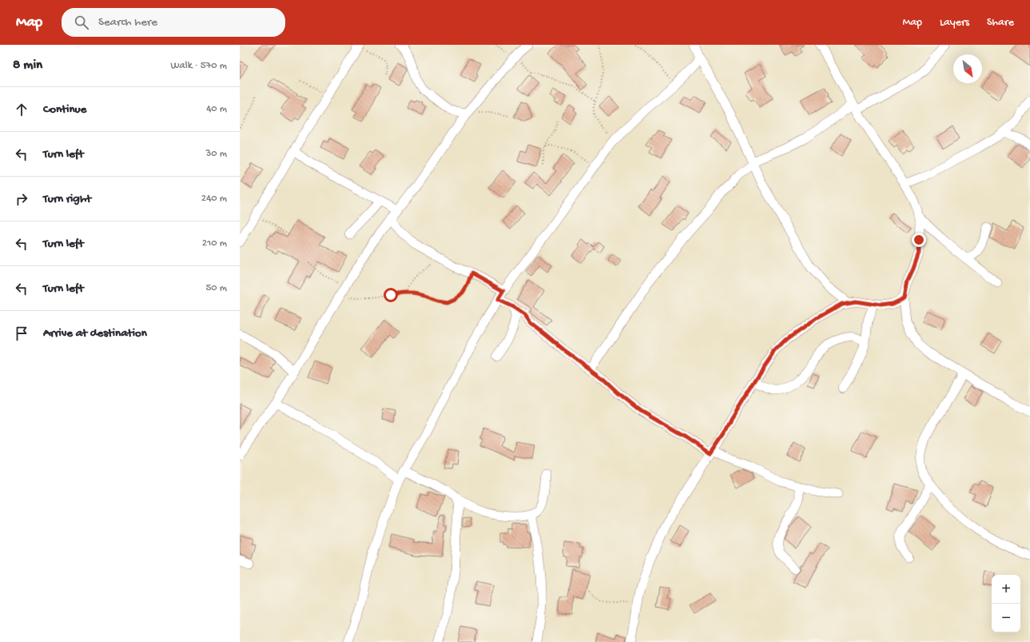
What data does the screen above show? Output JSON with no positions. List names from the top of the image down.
{
  "north": "bottom right",
  "page": {
    "header": "Map",
    "search": "Search here",
    "nav": ["Map", "Layers", "Share"],
    "heading": ["8 min", "Walk · 570 m"],
    "list": [
      ["Continue", "40 m"],
      ["Turn left", "30 m"],
      ["Turn right", "240 m"],
      ["Turn left", "210 m"],
      ["Turn left", "50 m"],
      "Arrive at destination"
    ],
    "map_buttons": ["+", "−"]
  }
}
